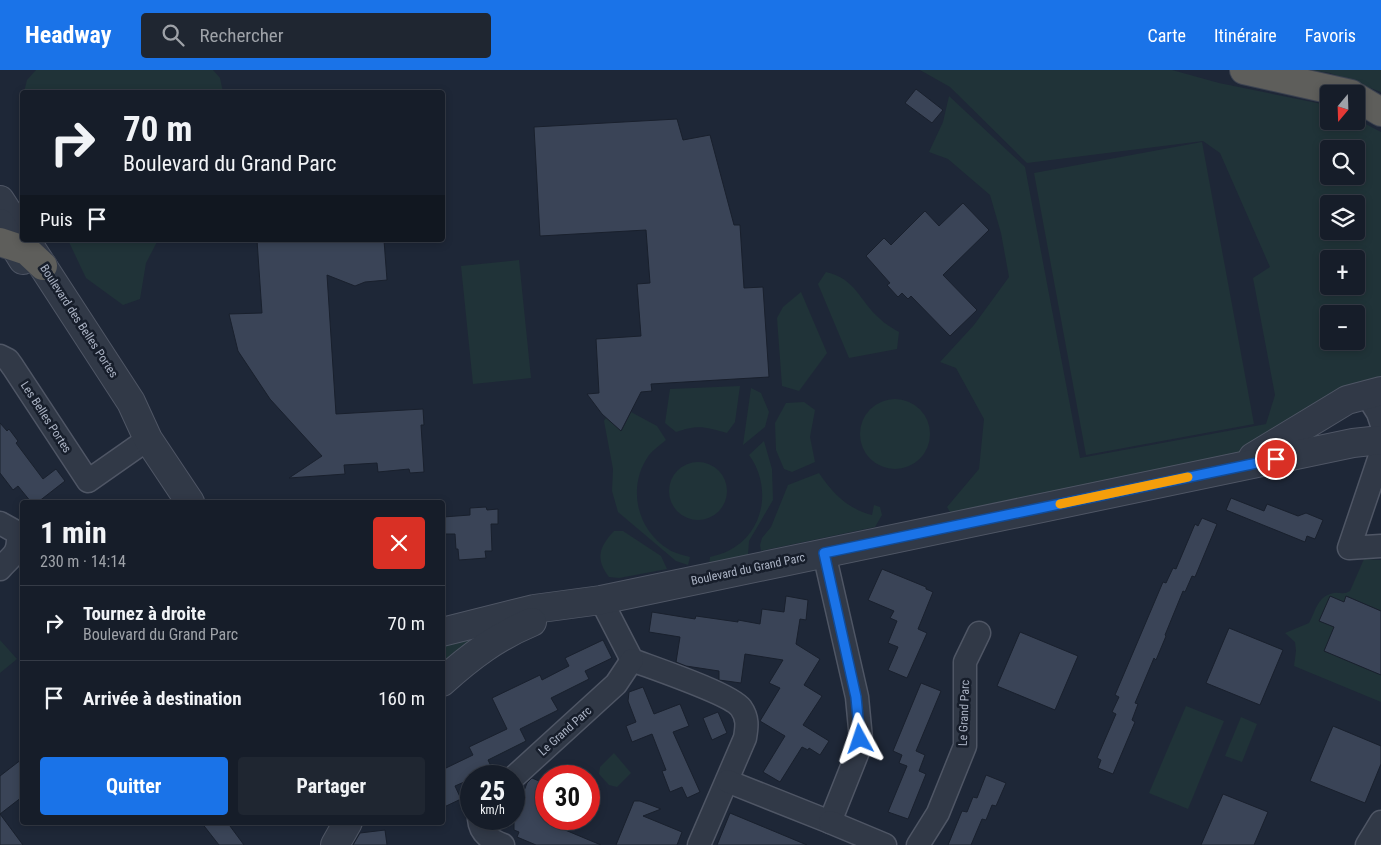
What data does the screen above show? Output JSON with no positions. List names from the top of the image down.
{
  "streets": {
    "street": [
      "Boulevard des Belles Portes",
      "Les Belles Portes",
      "Boulevard du Grand Parc",
      "Le Grand Parc"
    ]
  },
  "crossings": [
    ["Boulevard des Belles Portes", "Les Belles Portes"]
  ],
  "north": "bottom",
  "page": {
    "header": "Headway",
    "search": "Rechercher",
    "nav": ["Carte", "Itinéraire", "Favoris"],
    "map_buttons": ["+", "−"],
    "turn": ["70 m", "Boulevard du Grand Parc"],
    "then": "Puis",
    "heading": ["1 min", "230 m · 14:14"],
    "list": [
      {
        "name": "Tournez à droite",
        "note": "Boulevard du Grand Parc",
        "value": "70 m"
      },
      {
        "name": "Arrivée à destination",
        "value": "160 m"
      }
    ],
    "buttons": ["Quitter", "Partager"],
    "speed": "25 km/h",
    "limit": "30"
  }
}
